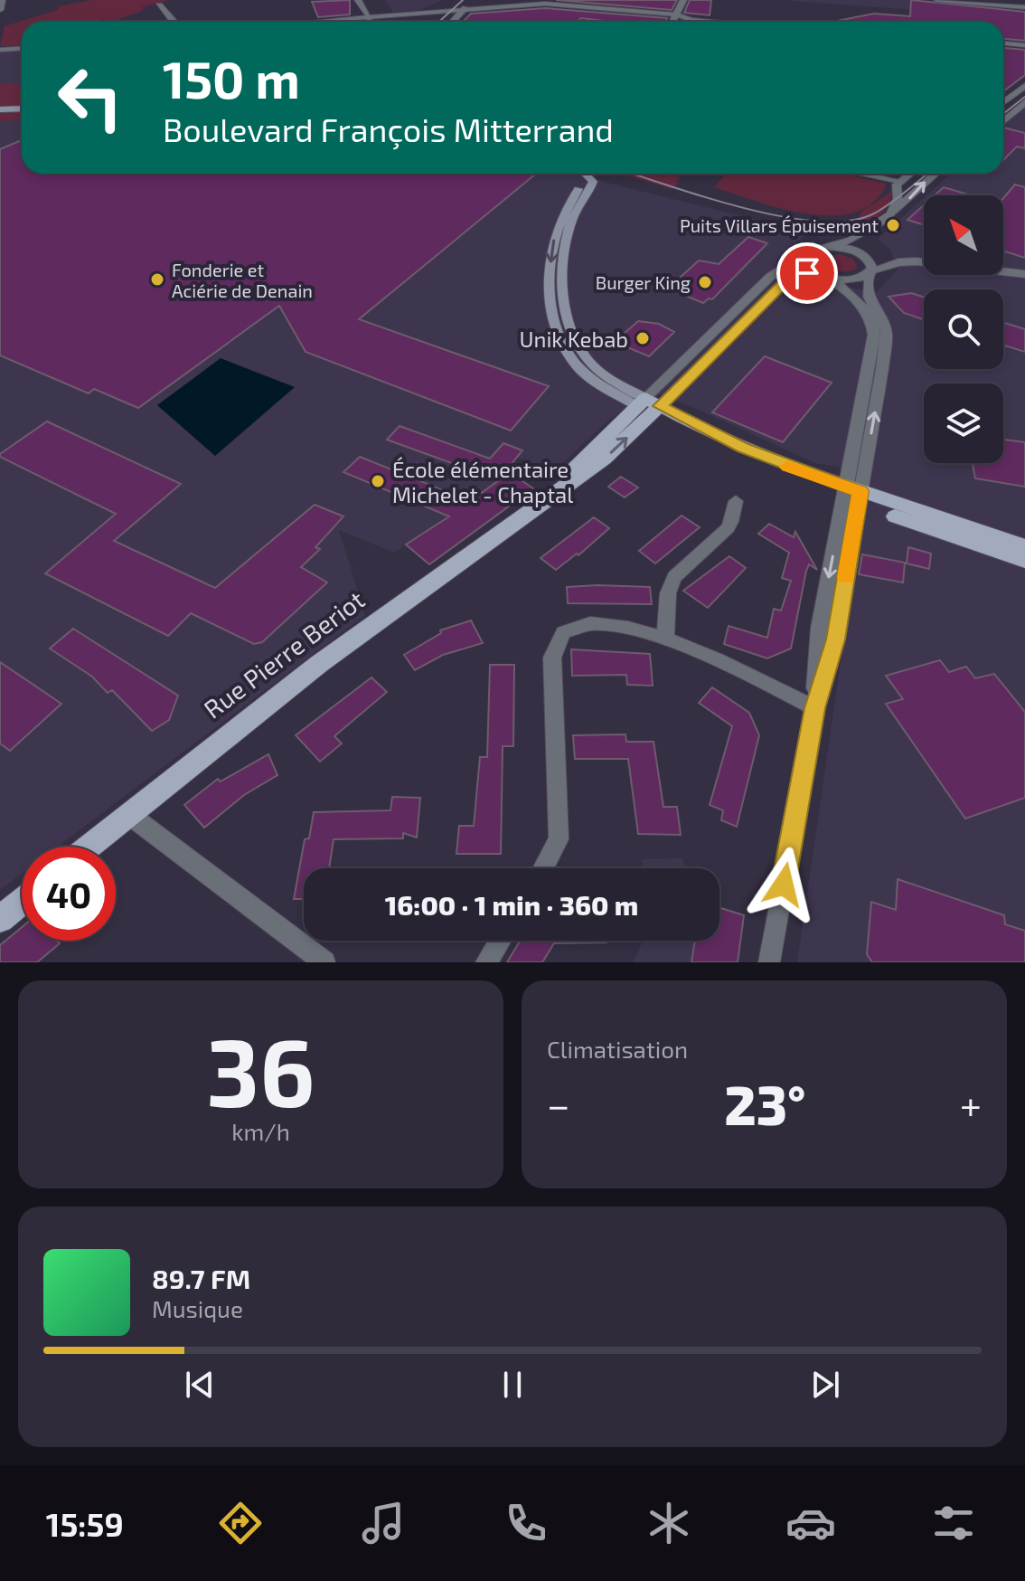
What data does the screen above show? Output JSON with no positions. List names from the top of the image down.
{
  "streets": {
    "main road": ["Rue Pierre Beriot"]
  },
  "places": [
    "Puits Villars Épuisement",
    "Fonderie et Aciérie de Denain",
    "Burger King",
    "Unik Kebab",
    "École élémentaire Michelet - Chaptal"
  ],
  "north": "top left",
  "page": {
    "turn": ["150 m", "Boulevard François Mitterrand"],
    "limit": "40",
    "trip": "16:00 · 1 min · 360 m",
    "tile": [
      ["36", "km/h"],
      "Climatisation"
    ],
    "heat": ["−", "23°", "+"],
    "song": ["89.7 FM", "Musique"],
    "tabs": "15:59"
  }
}
